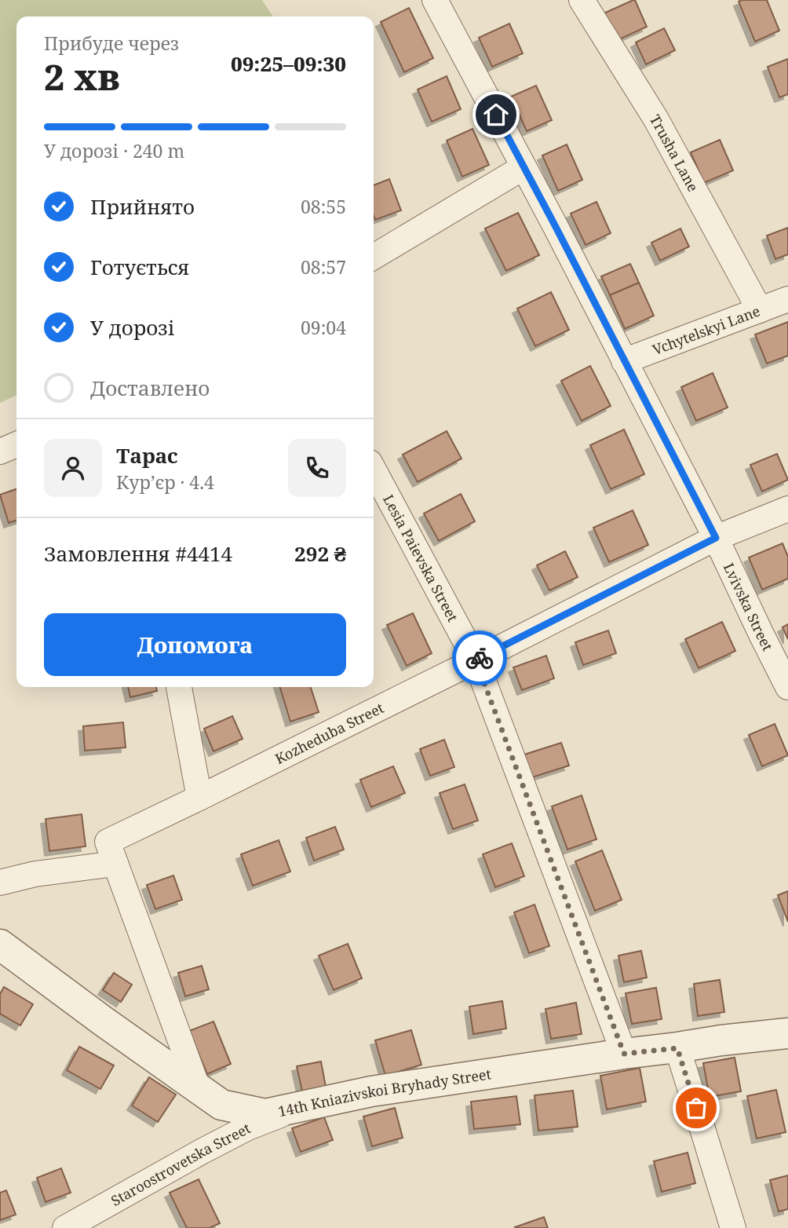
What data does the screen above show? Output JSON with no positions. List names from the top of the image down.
{
  "streets": {
    "street": [
      "Trusha Lane",
      "Vchytelskyi Lane",
      "Lesia Paievska Street",
      "Lvivska Street",
      "Kozheduba Street",
      "14th Kniazivskoi Bryhady Street",
      "Staroostrovetska Street"
    ]
  },
  "crossings": [
    ["Trusha Lane", "Vchytelskyi Lane"],
    ["Vchytelskyi Lane", "Lvivska Street"],
    ["Lesia Paievska Street", "Kozheduba Street"],
    ["Lesia Paievska Street", "14th Kniazivskoi Bryhady Street"],
    ["Lvivska Street", "Kozheduba Street"],
    ["Kozheduba Street", "14th Kniazivskoi Bryhady Street"],
    ["Kozheduba Street", "Staroostrovetska Street"],
    ["14th Kniazivskoi Bryhady Street", "Staroostrovetska Street"]
  ],
  "page": {
    "heading": ["2 хв", "Прибуде через", "09:25–09:30"],
    "panel": [
      "Тарас",
      "Кур’єр · 4.4",
      "Замовлення #4414",
      "292 ₴"
    ],
    "bar": "У дорозі · 240 m",
    "list": [
      ["Прийнято", "08:55"],
      ["Готується", "08:57"],
      ["У дорозі", "09:04"],
      "Доставлено"
    ],
    "buttons": "Допомога"
  }
}
